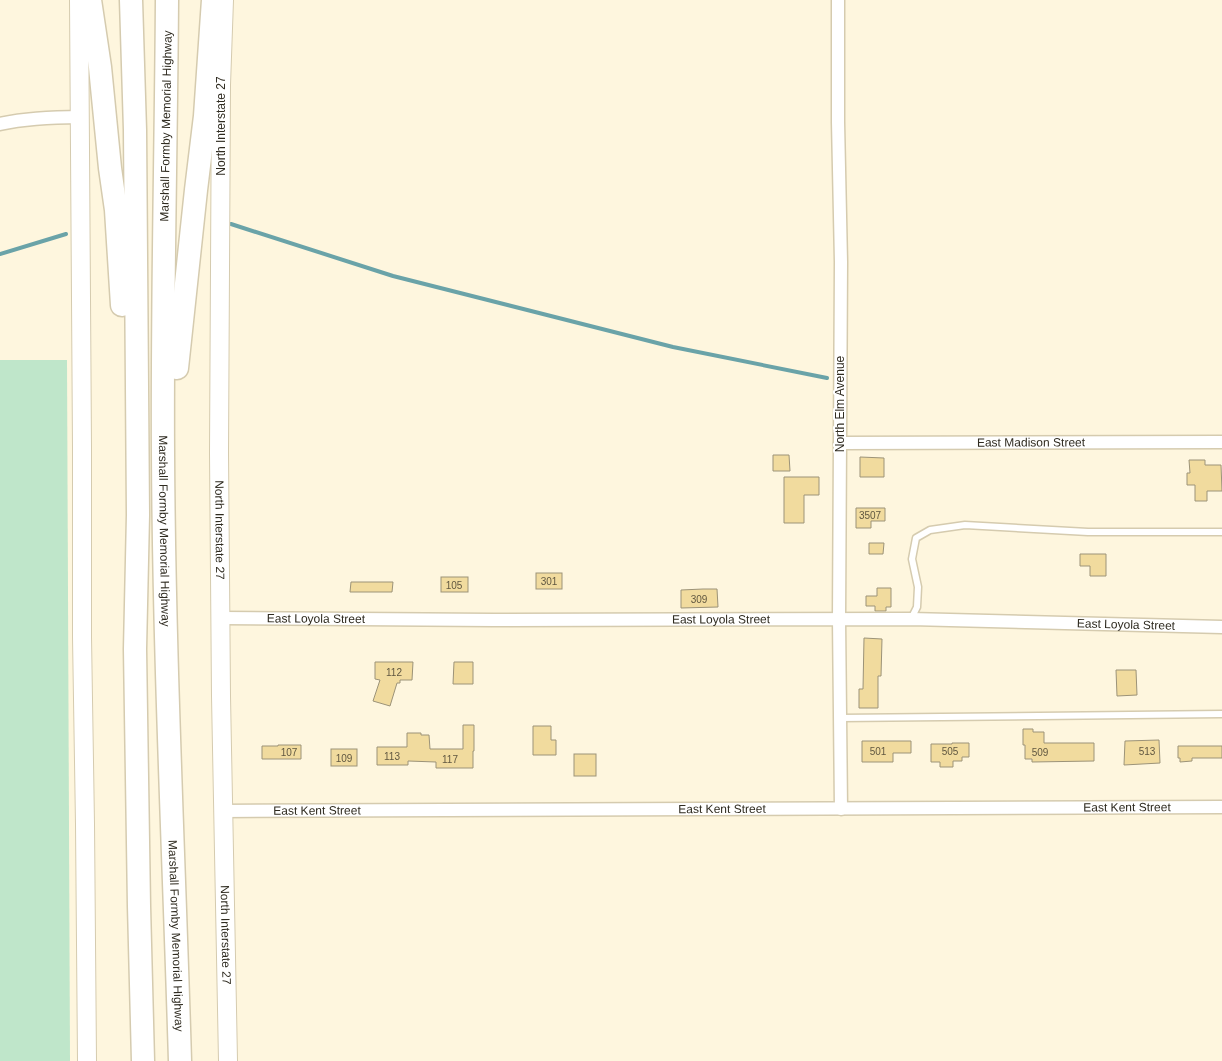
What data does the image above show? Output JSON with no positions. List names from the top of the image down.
{
  "streets": {
    "highway": ["Marshall Formby Memorial Highway"],
    "main road": ["North Interstate 27"],
    "street": [
      "North Elm Avenue",
      "East Madison Street",
      "East Loyola Street",
      "East Kent Street"
    ]
  },
  "crossings": [
    ["North Interstate 27", "East Loyola Street"],
    ["North Interstate 27", "East Kent Street"],
    ["North Elm Avenue", "East Madison Street"],
    ["North Elm Avenue", "East Loyola Street"],
    ["North Elm Avenue", "East Kent Street"]
  ],
  "house_numbers": [
    "3507",
    "301",
    "105",
    "309",
    "112",
    "501",
    "505",
    "513",
    "107",
    "509",
    "113",
    "109",
    "117"
  ]
}
